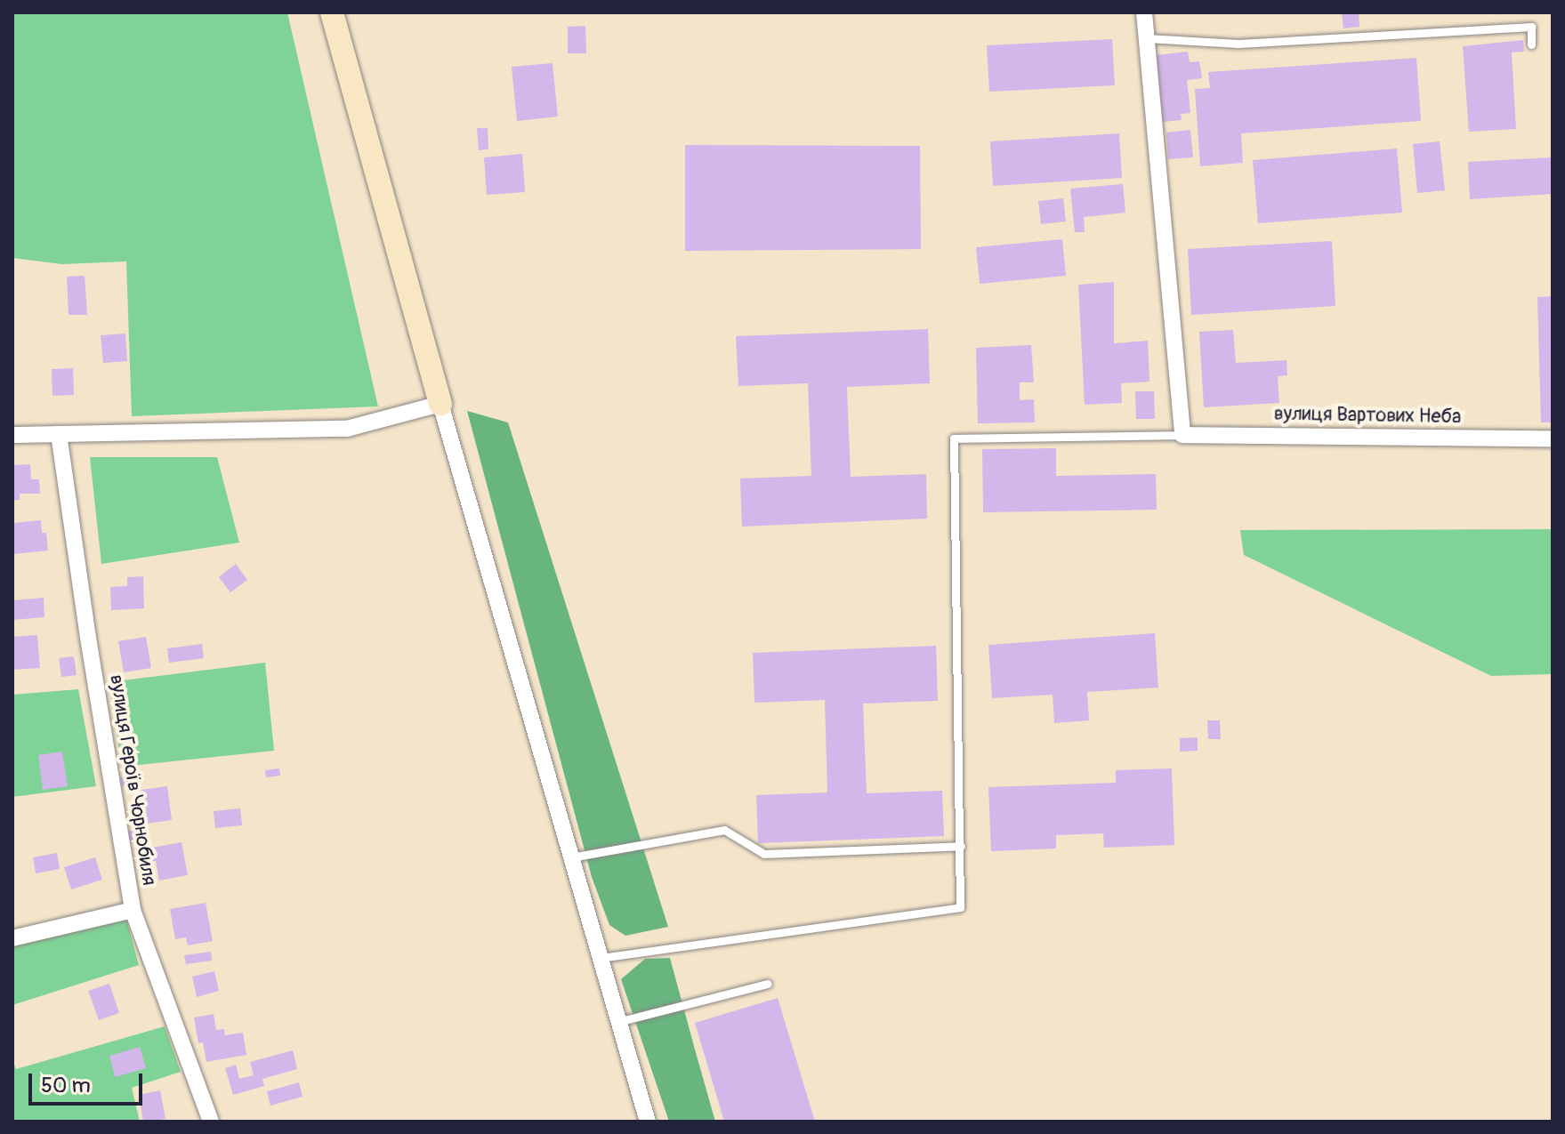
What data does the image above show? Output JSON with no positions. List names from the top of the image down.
{
  "streets": {
    "street": ["вулиця Вартових Неба", "вулиця Героїв Чорнобиля"]
  },
  "scale_bar": "50 m"
}
